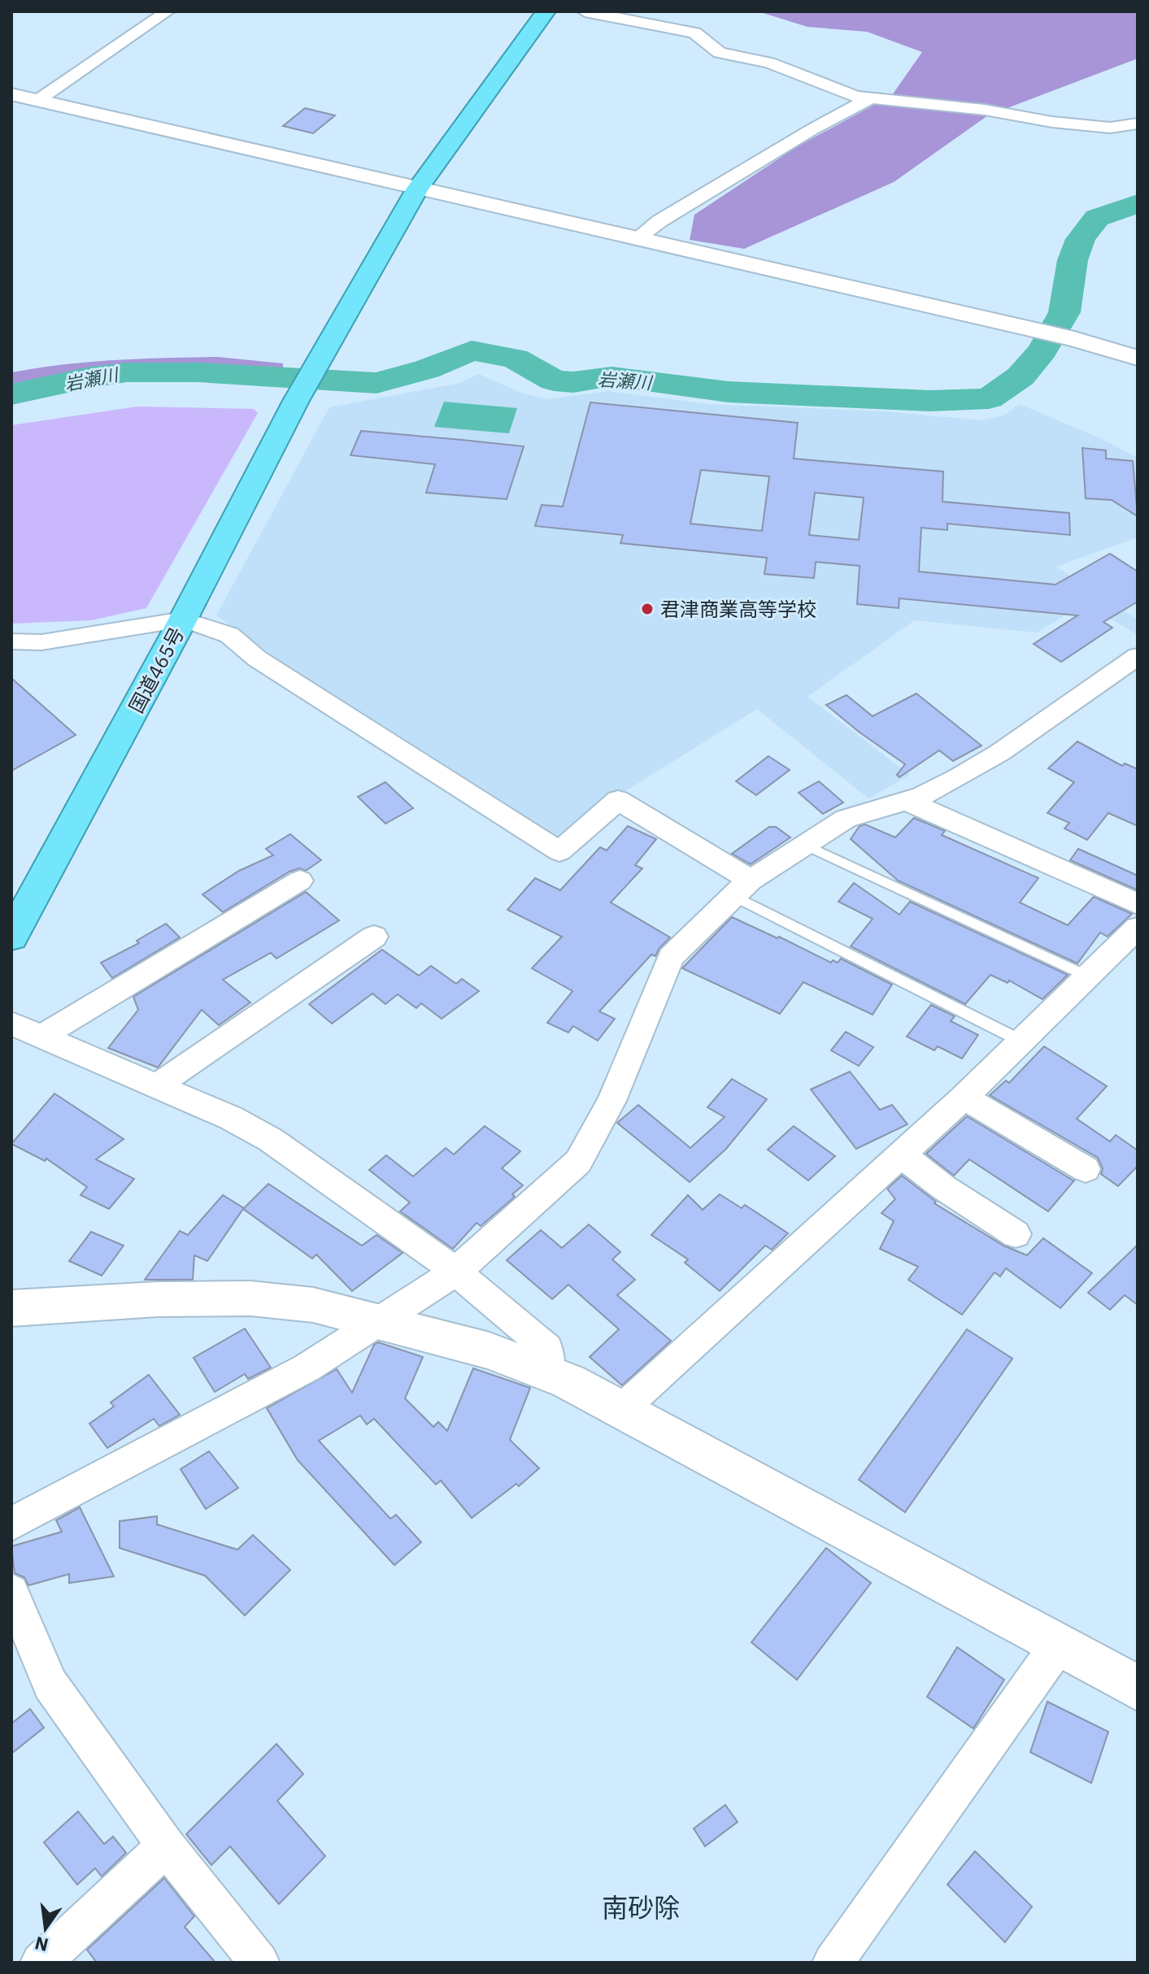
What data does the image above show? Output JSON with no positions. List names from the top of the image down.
{
  "streets": {
    "highway": ["国道465号"]
  },
  "districts": ["南砂除"],
  "water": ["岩瀬川"],
  "places": ["君津商業高等学校"],
  "north": "bottom"
}
